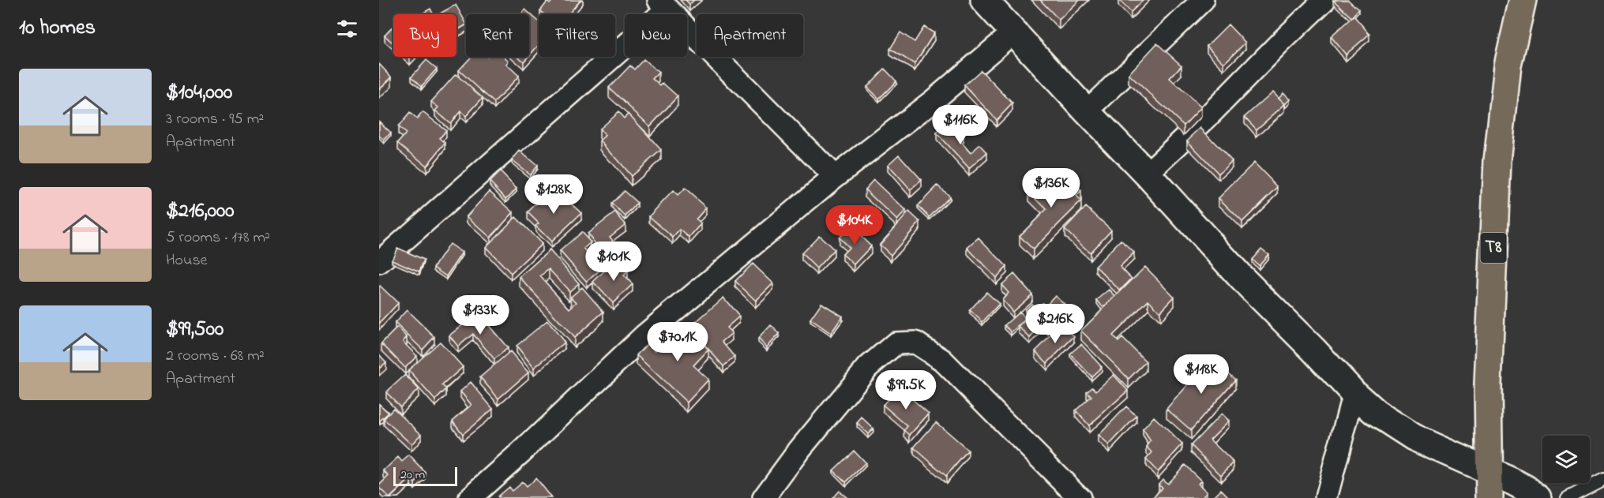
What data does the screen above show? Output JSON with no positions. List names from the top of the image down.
{
  "streets": {
    "highway": ["T8"]
  },
  "scale_bar": "20 m",
  "page": {
    "heading": "10 homes",
    "chip": [
      "Buy",
      "Rent",
      "Filters",
      "New",
      "Apartment"
    ],
    "list": [
      {
        "name": "$104,000",
        "note": "3 rooms · 95 m² · Apartment"
      },
      {
        "name": "$216,000",
        "note": "5 rooms · 178 m² · House"
      },
      {
        "name": "$99,500",
        "note": "2 rooms · 68 m² · Apartment"
      }
    ],
    "price": [
      "$116K",
      "$136K",
      "$128K",
      "$104K",
      "$101K",
      "$133K",
      "$216K",
      "$70.1K",
      "$118K",
      "$99.5K"
    ],
    "scale": "20 m"
  }
}
